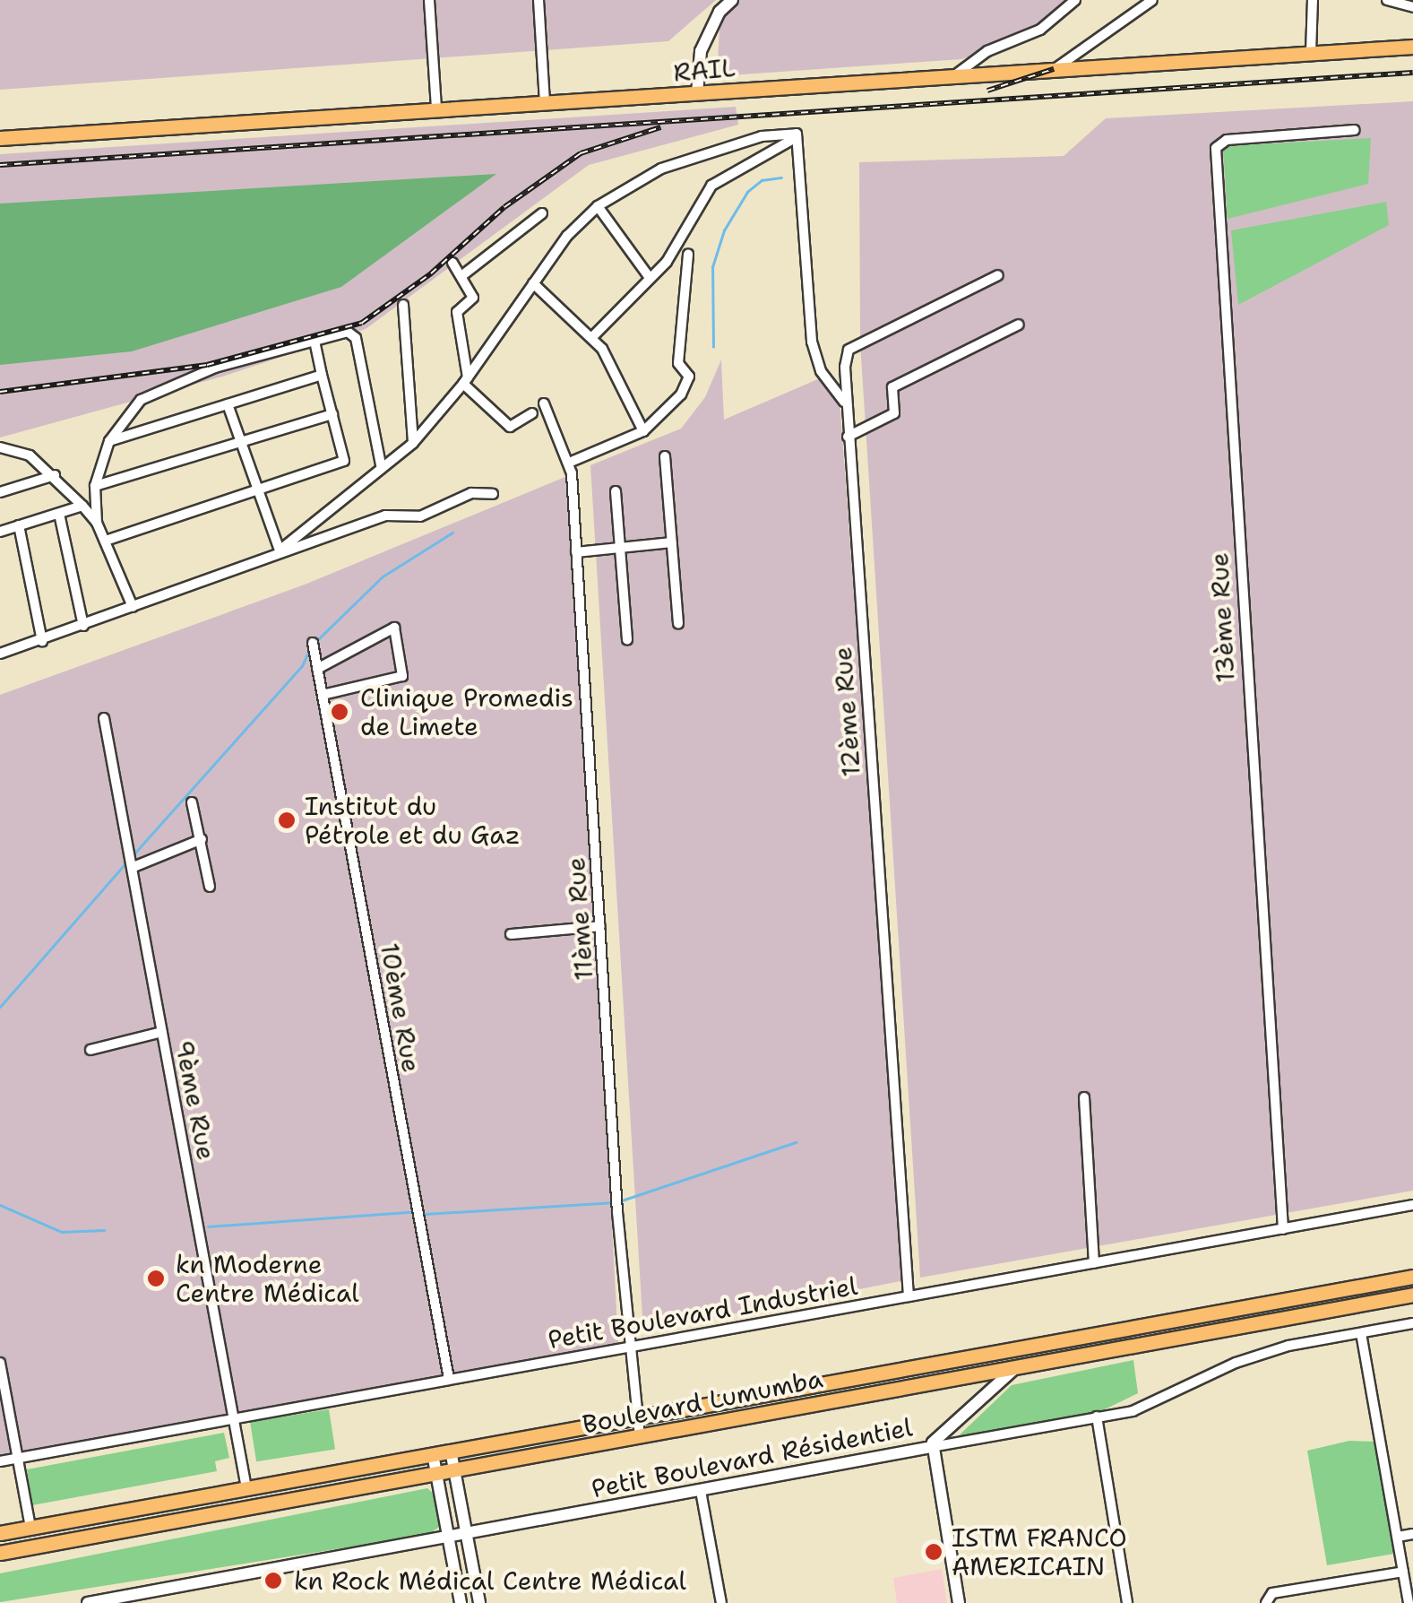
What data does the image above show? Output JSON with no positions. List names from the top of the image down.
{
  "streets": {
    "main road": ["RAIL", "Boulevard Lumumba"],
    "street": [
      "13ème Rue",
      "12ème Rue",
      "11ème Rue",
      "10ème Rue",
      "9ème Rue",
      "Petit Boulevard Industriel",
      "Petit Boulevard Résidentiel"
    ]
  },
  "crossings": [
    ["13ème Rue", "Petit Boulevard Industriel"],
    ["12ème Rue", "Petit Boulevard Industriel"],
    ["11ème Rue", "Petit Boulevard Industriel"],
    ["11ème Rue", "Boulevard Lumumba"],
    ["10ème Rue", "Petit Boulevard Industriel"],
    ["9ème Rue", "Petit Boulevard Industriel"],
    ["9ème Rue", "Boulevard Lumumba"]
  ],
  "places": [
    "Clinique Promedis de Limete",
    "Institut du Pétrole et du Gaz",
    "kn Moderne Centre Médical",
    "ISTM FRANCO AMERICAIN",
    "kn Rock Médical Centre Médical"
  ]
}
